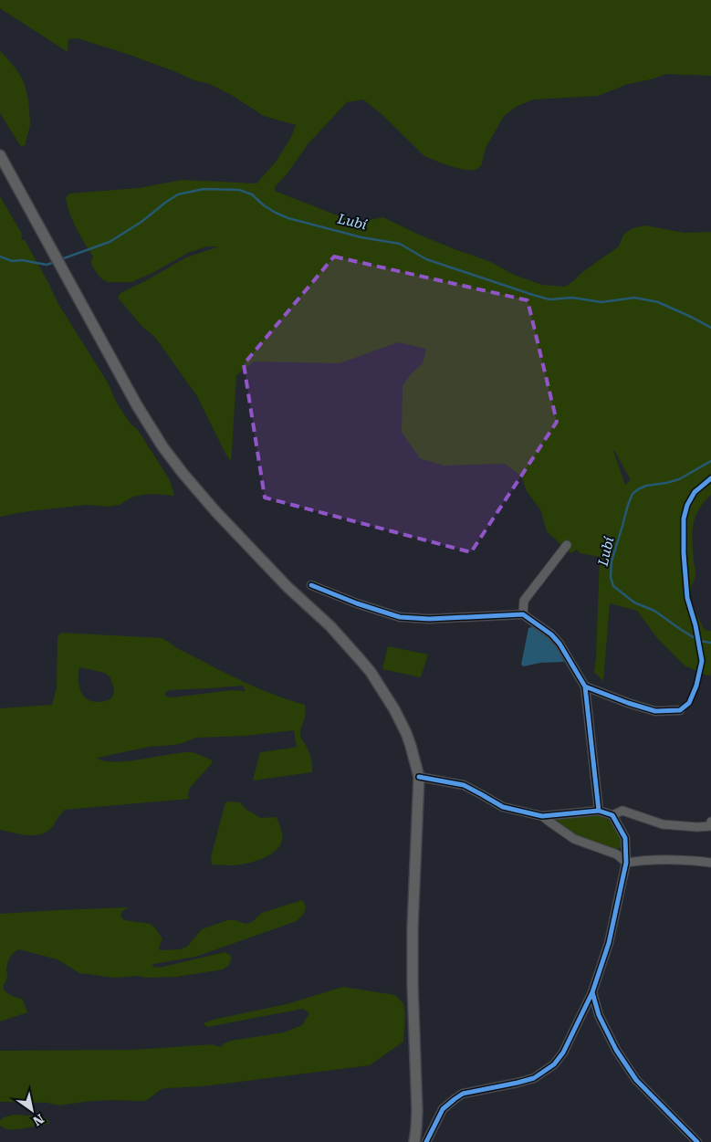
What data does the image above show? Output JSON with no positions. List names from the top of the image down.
{
  "water": ["Lubí"],
  "north": "bottom right"
}
